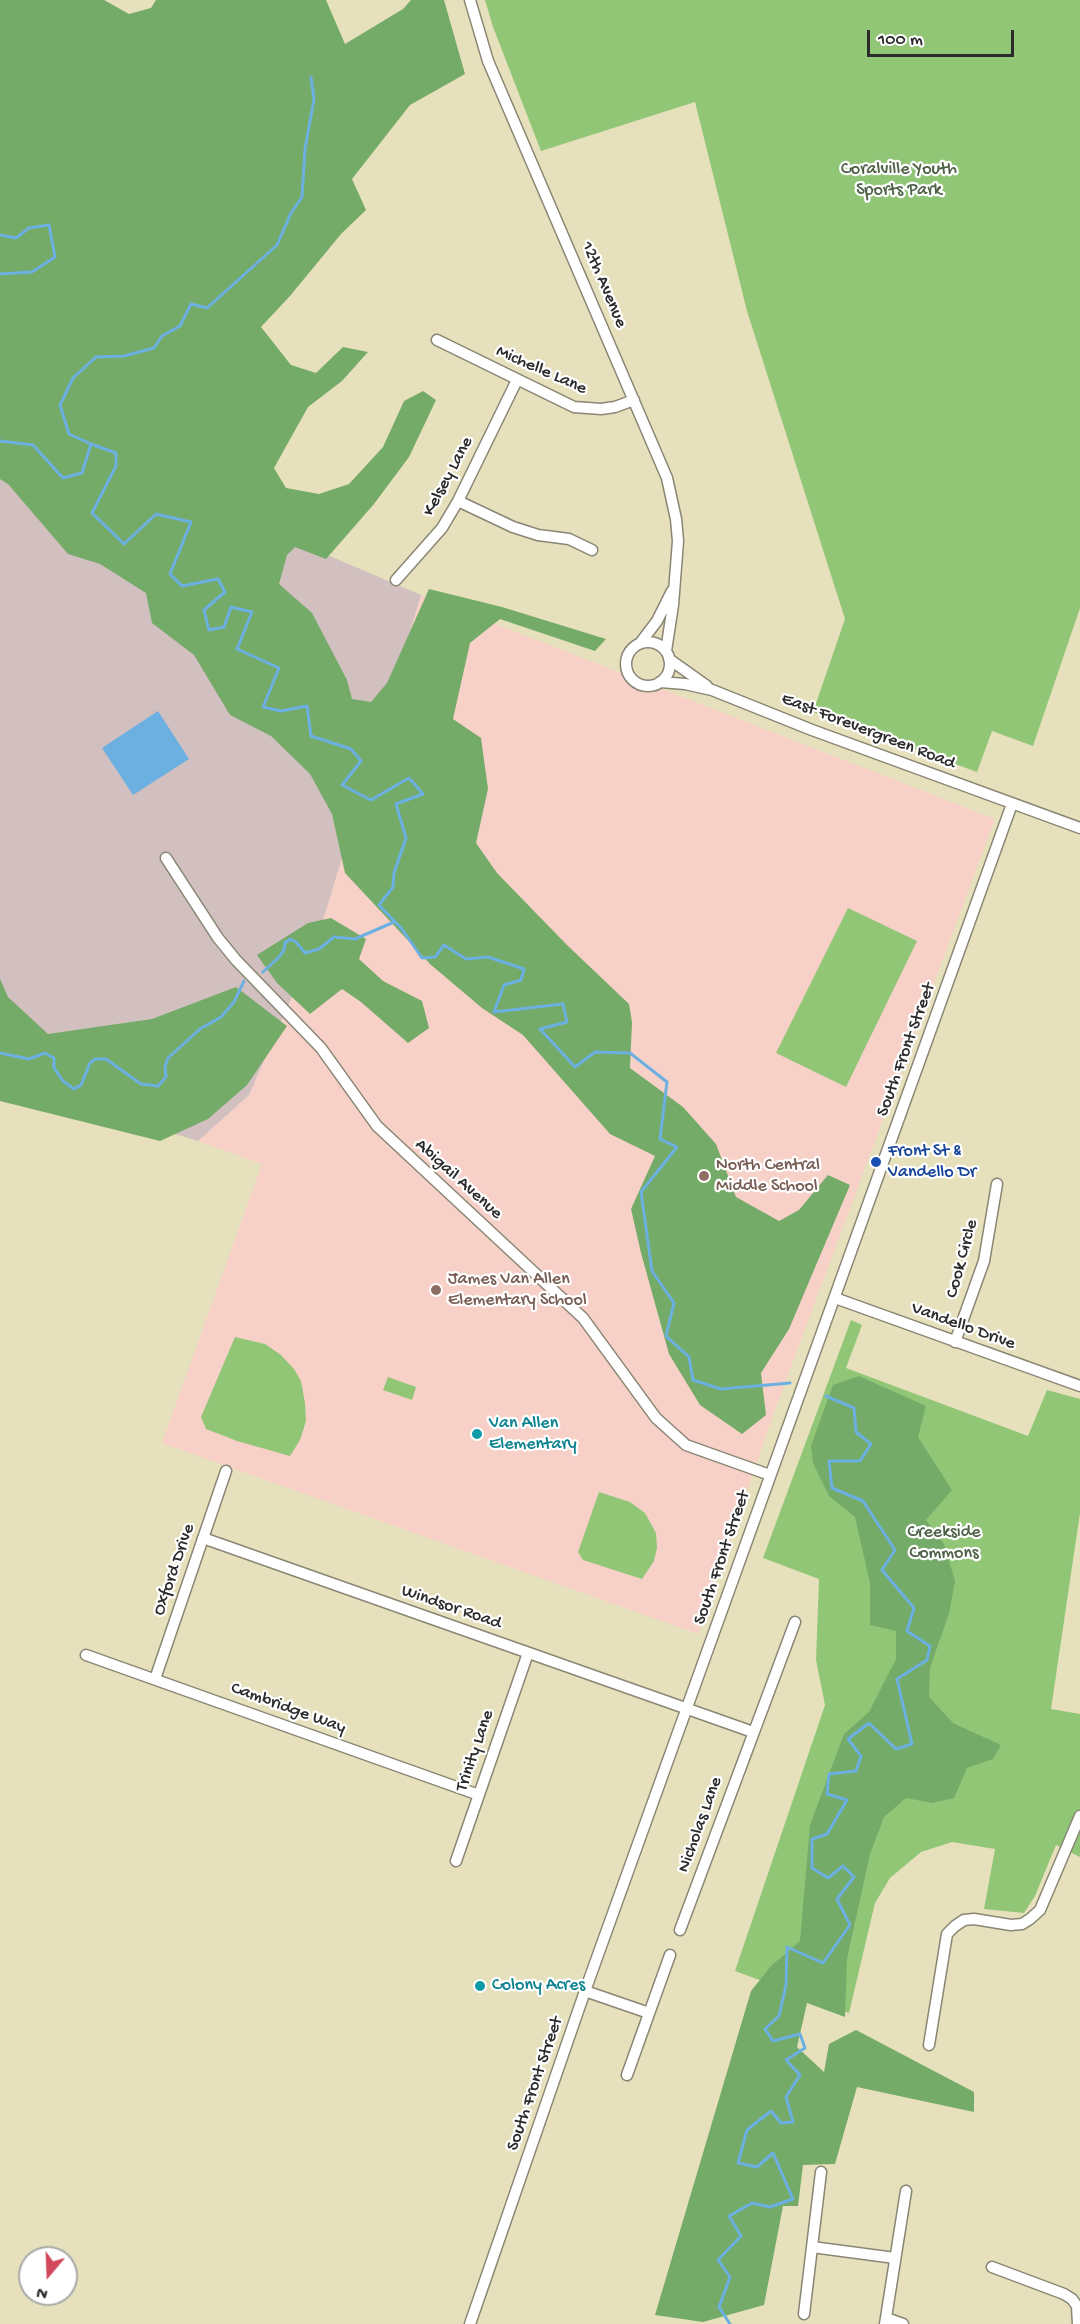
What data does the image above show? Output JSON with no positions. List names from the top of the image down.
{
  "streets": {
    "street": [
      "12th Avenue",
      "Michelle Lane",
      "Kelsey Lane",
      "East Forevergreen Road",
      "South Front Street",
      "Abigail Avenue",
      "Cook Circle",
      "Vandello Drive",
      "Oxford Drive",
      "Windsor Road",
      "Cambridge Way",
      "Trinity Lane",
      "Nicholas Lane"
    ]
  },
  "crossings": [
    ["12th Avenue", "Michelle Lane"],
    ["12th Avenue", "East Forevergreen Road"],
    ["Michelle Lane", "Kelsey Lane"],
    ["East Forevergreen Road", "South Front Street"],
    ["South Front Street", "Abigail Avenue"],
    ["South Front Street", "Vandello Drive"],
    ["South Front Street", "Windsor Road"],
    ["Cook Circle", "Vandello Drive"],
    ["Oxford Drive", "Windsor Road"],
    ["Oxford Drive", "Cambridge Way"],
    ["Windsor Road", "Trinity Lane"],
    ["Cambridge Way", "Trinity Lane"]
  ],
  "parks": ["Coralville Youth Sports Park", "Creekside Commons"],
  "places": [
    "Front St & Vandello Dr",
    "North Central Middle School",
    "James Van Allen Elementary School",
    "Van Allen Elementary",
    "Colony Acres"
  ],
  "scale_bar": "100 m",
  "north": "bottom"
}
